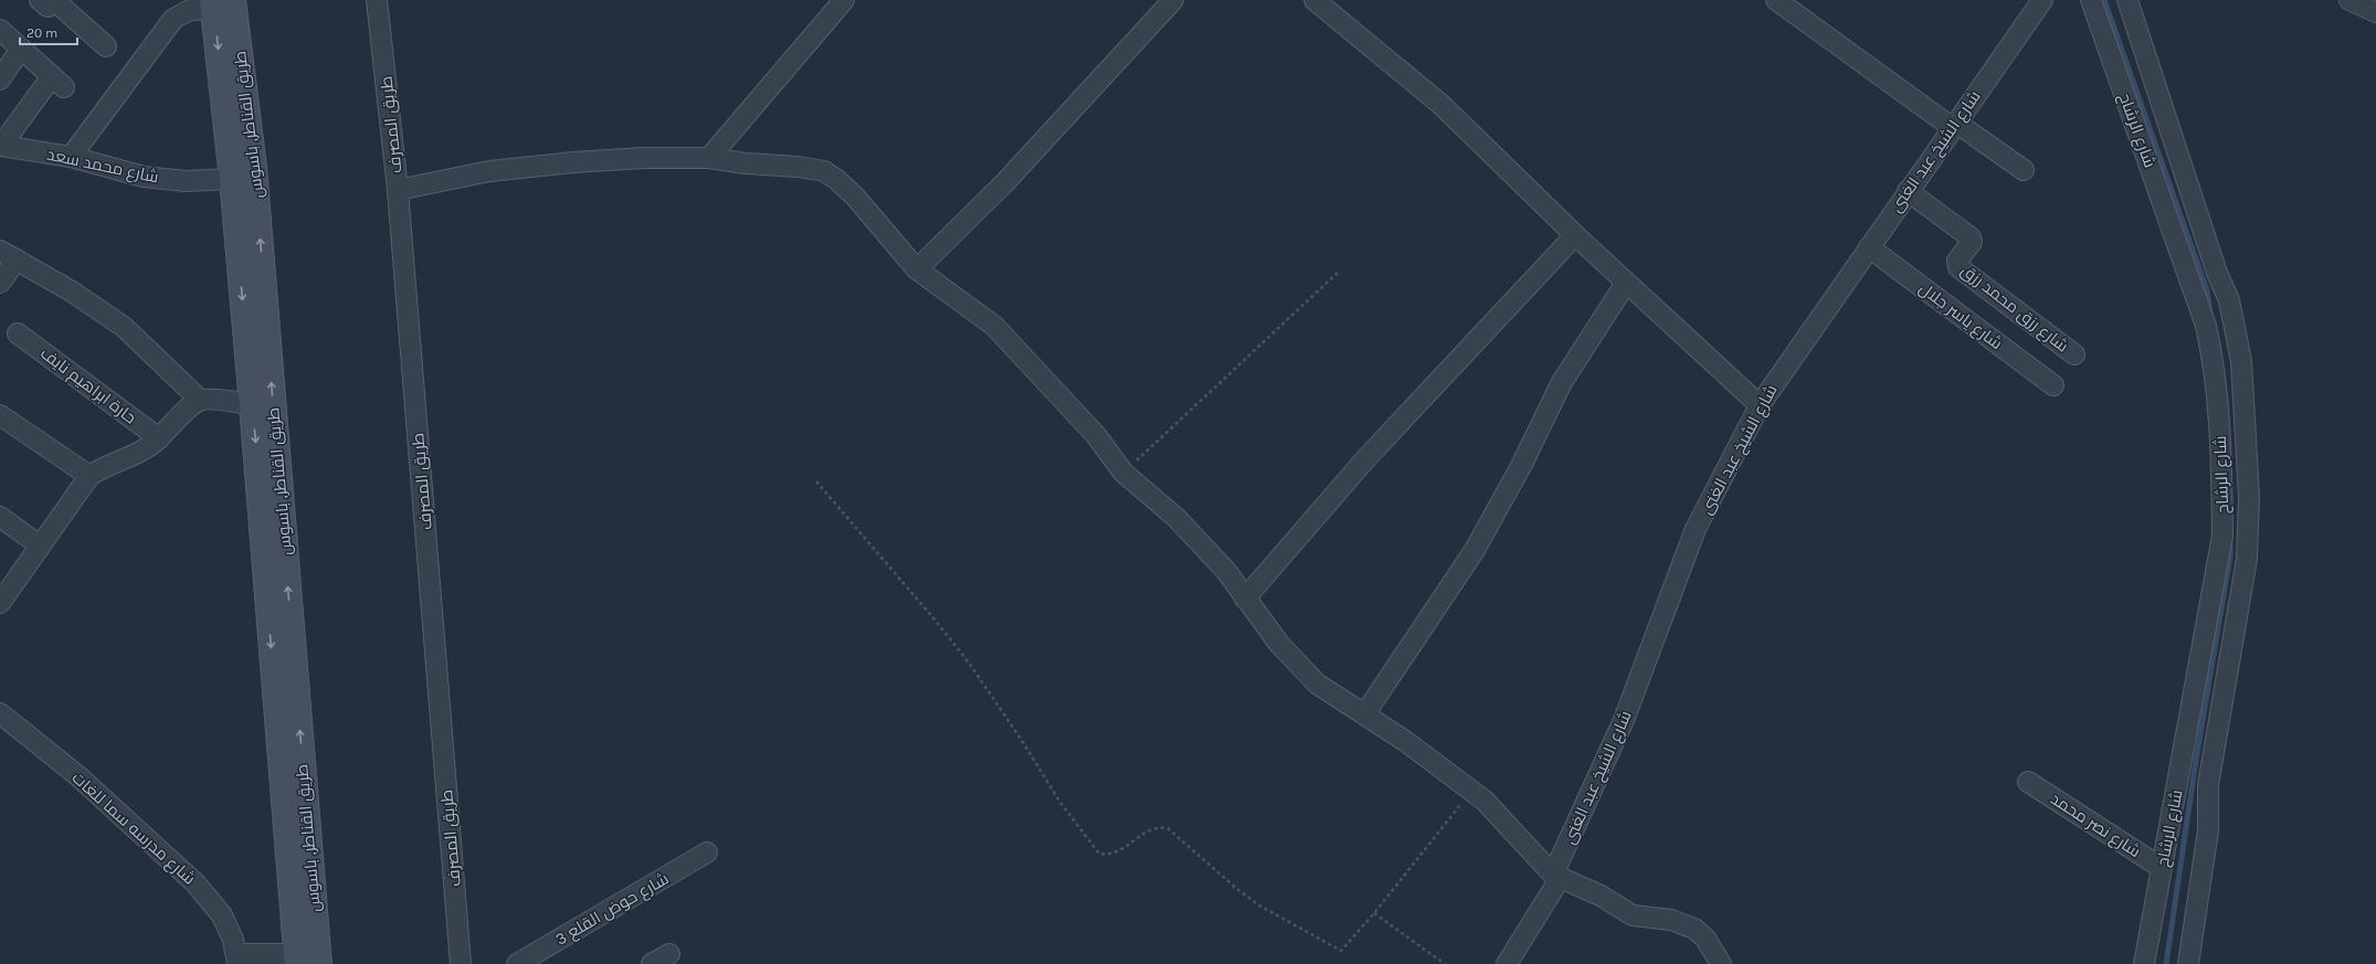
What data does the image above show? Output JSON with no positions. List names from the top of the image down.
{
  "streets": {
    "main road": ["طريق القناطر, باسوس"],
    "street": [
      "طريق المصرف",
      "شارع الرشاح",
      "شارع الشيخ عبد الغنى",
      "شارع محمد سعد",
      "شارع رزق محمد رزق",
      "شارع ياسر جلال",
      "حارة ابراهيم نايف",
      "شارع نصر محمد",
      "شارع مدرسه سما للغات",
      "شارع حوض القلع 3"
    ]
  },
  "crossings": [
    ["طريق القناطر, باسوس", "شارع محمد سعد"],
    ["شارع الرشاح", "شارع نصر محمد"],
    ["شارع الشيخ عبد الغنى", "شارع رزق محمد رزق"],
    ["شارع الشيخ عبد الغنى", "شارع ياسر جلال"]
  ],
  "scale_bar": "20 m"
}
